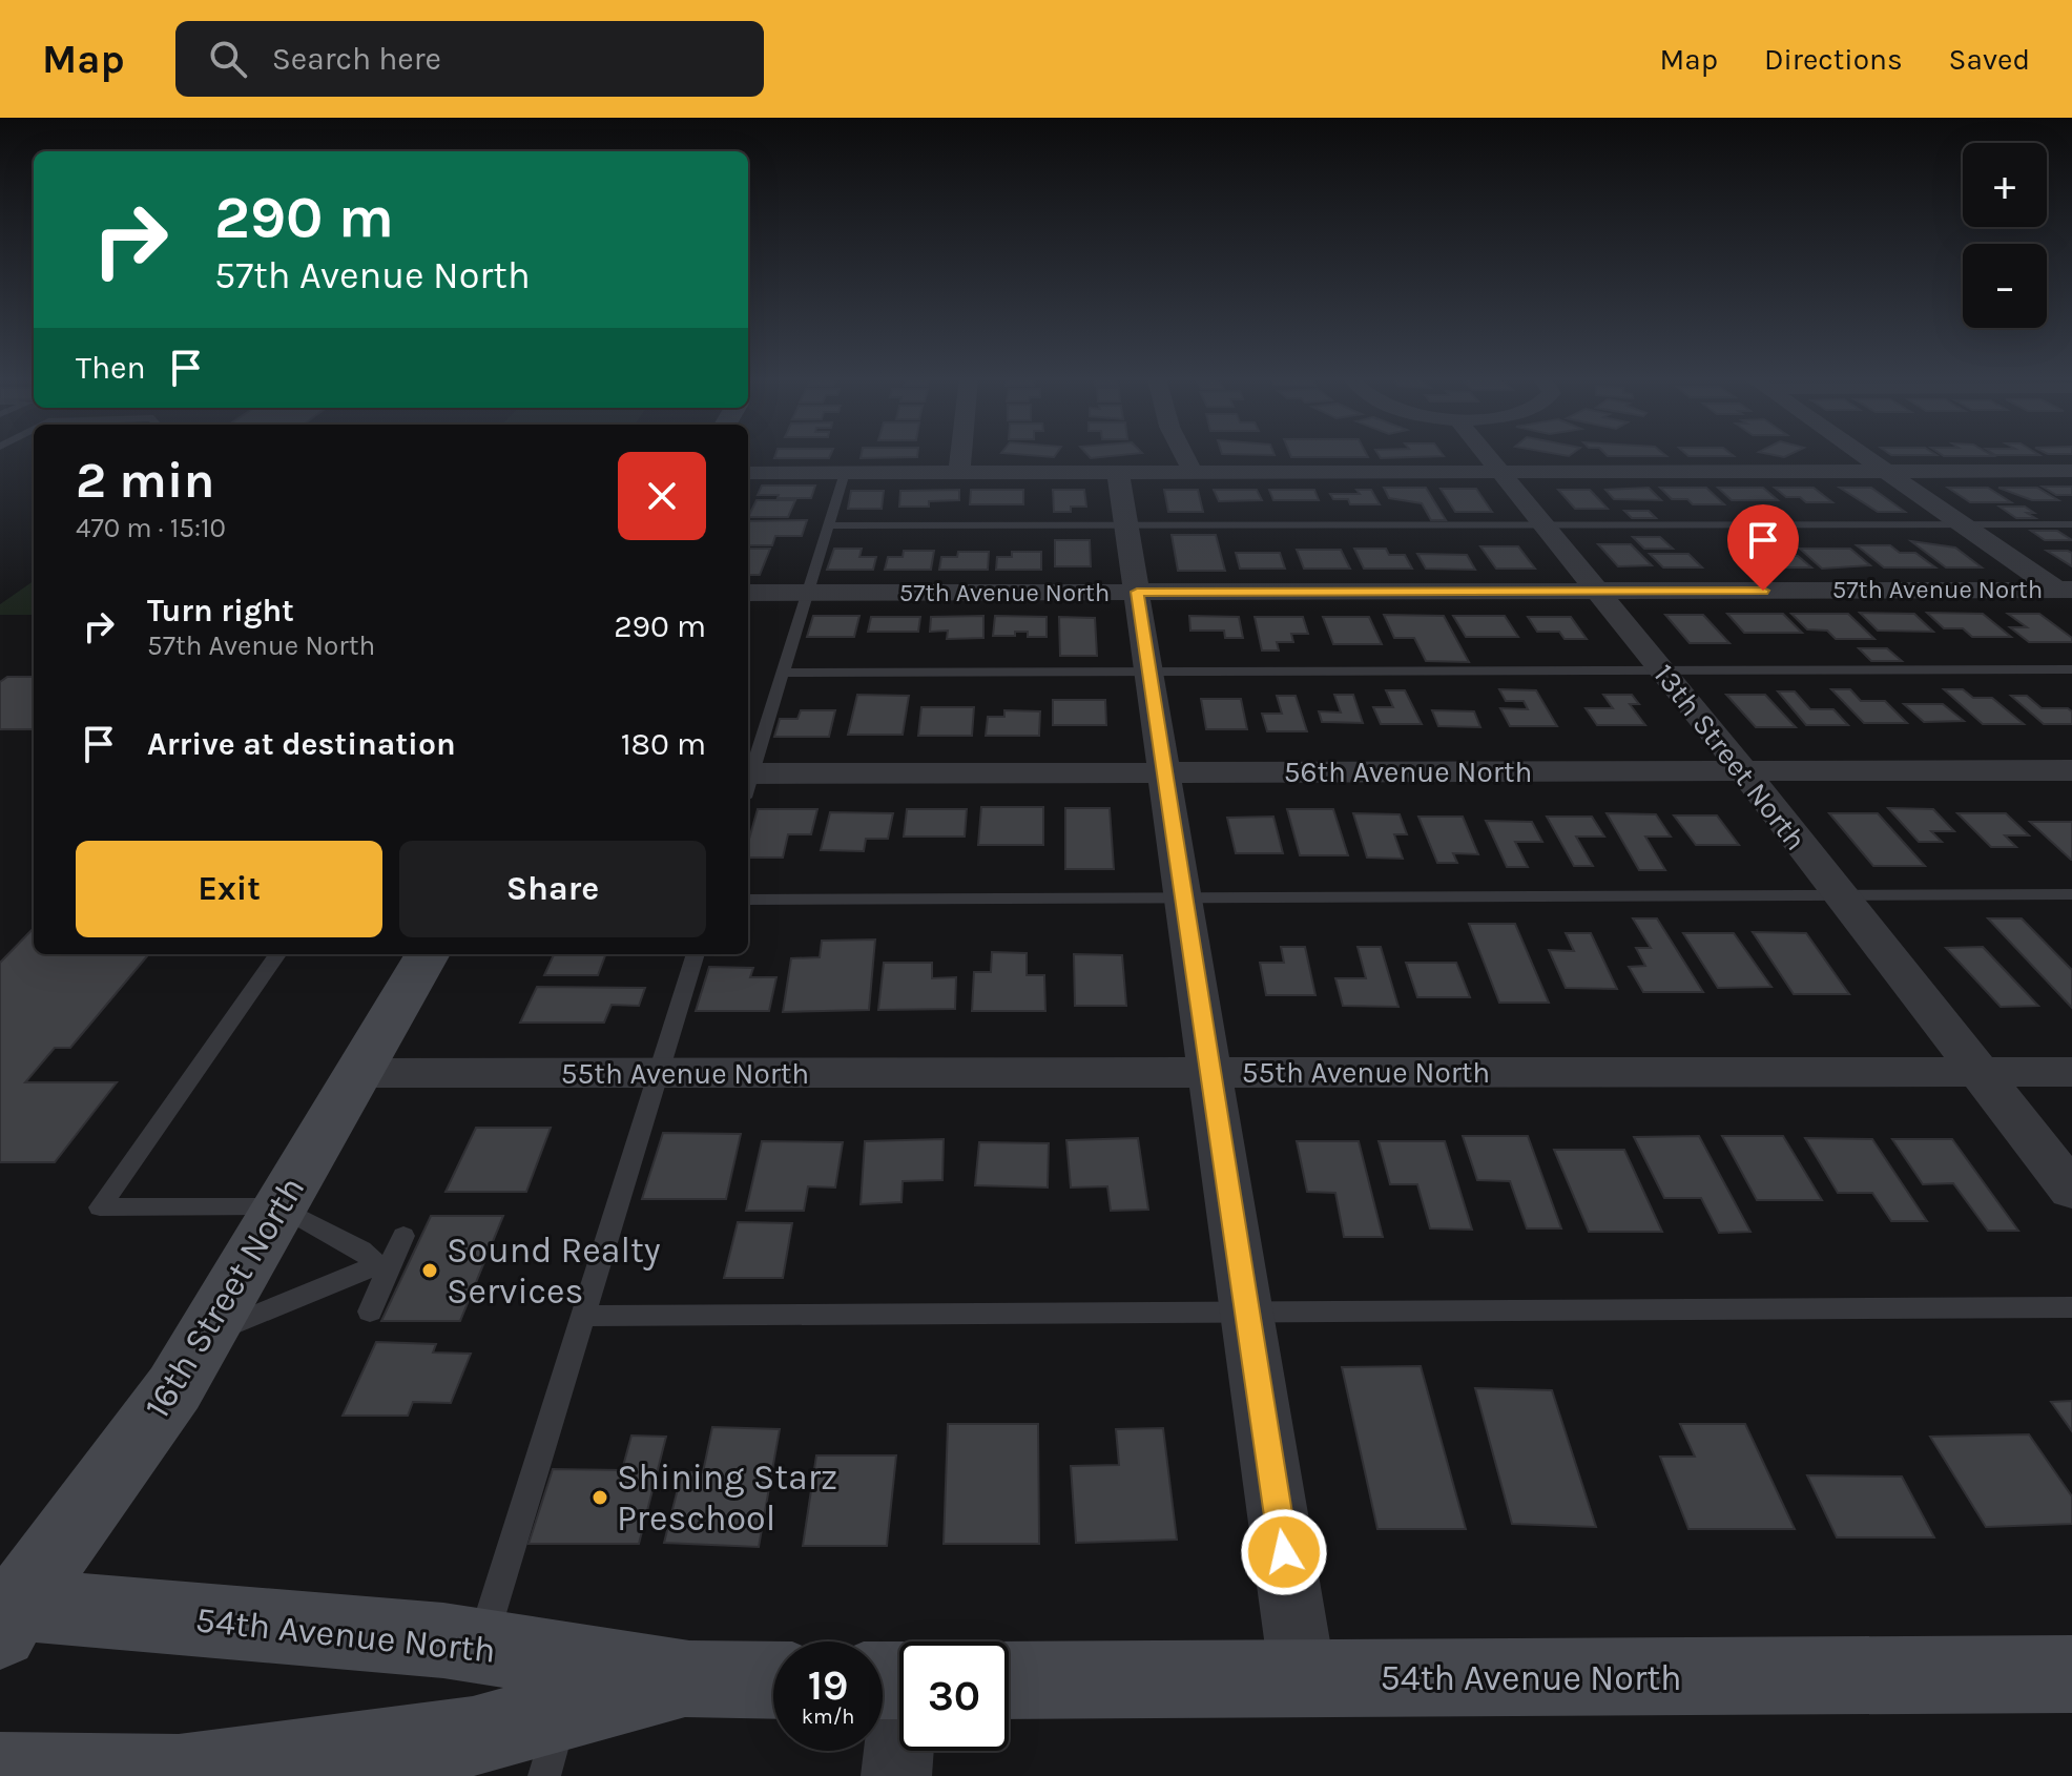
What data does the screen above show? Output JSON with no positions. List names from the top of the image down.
{
  "streets": {
    "main road": ["16th Street North", "54th Avenue North"],
    "street": [
      "57th Avenue North",
      "13th Street North",
      "56th Avenue North",
      "55th Avenue North"
    ]
  },
  "crossings": [
    ["57th Avenue North", "13th Street North"],
    ["13th Street North", "56th Avenue North"],
    ["13th Street North", "55th Avenue North"],
    ["55th Avenue North", "16th Street North"],
    ["16th Street North", "54th Avenue North"]
  ],
  "places": ["Sound Realty Services", "Shining Starz Preschool"],
  "page": {
    "header": "Map",
    "search": "Search here",
    "nav": ["Map", "Directions", "Saved"],
    "map_buttons": ["+", "−"],
    "turn": ["290 m", "57th Avenue North"],
    "then": "Then",
    "heading": ["2 min", "470 m · 15:10"],
    "list": [
      {
        "name": "Turn right",
        "note": "57th Avenue North",
        "value": "290 m"
      },
      {
        "name": "Arrive at destination",
        "value": "180 m"
      }
    ],
    "buttons": ["Exit", "Share"],
    "speed": "19 km/h",
    "limit": "30"
  }
}
